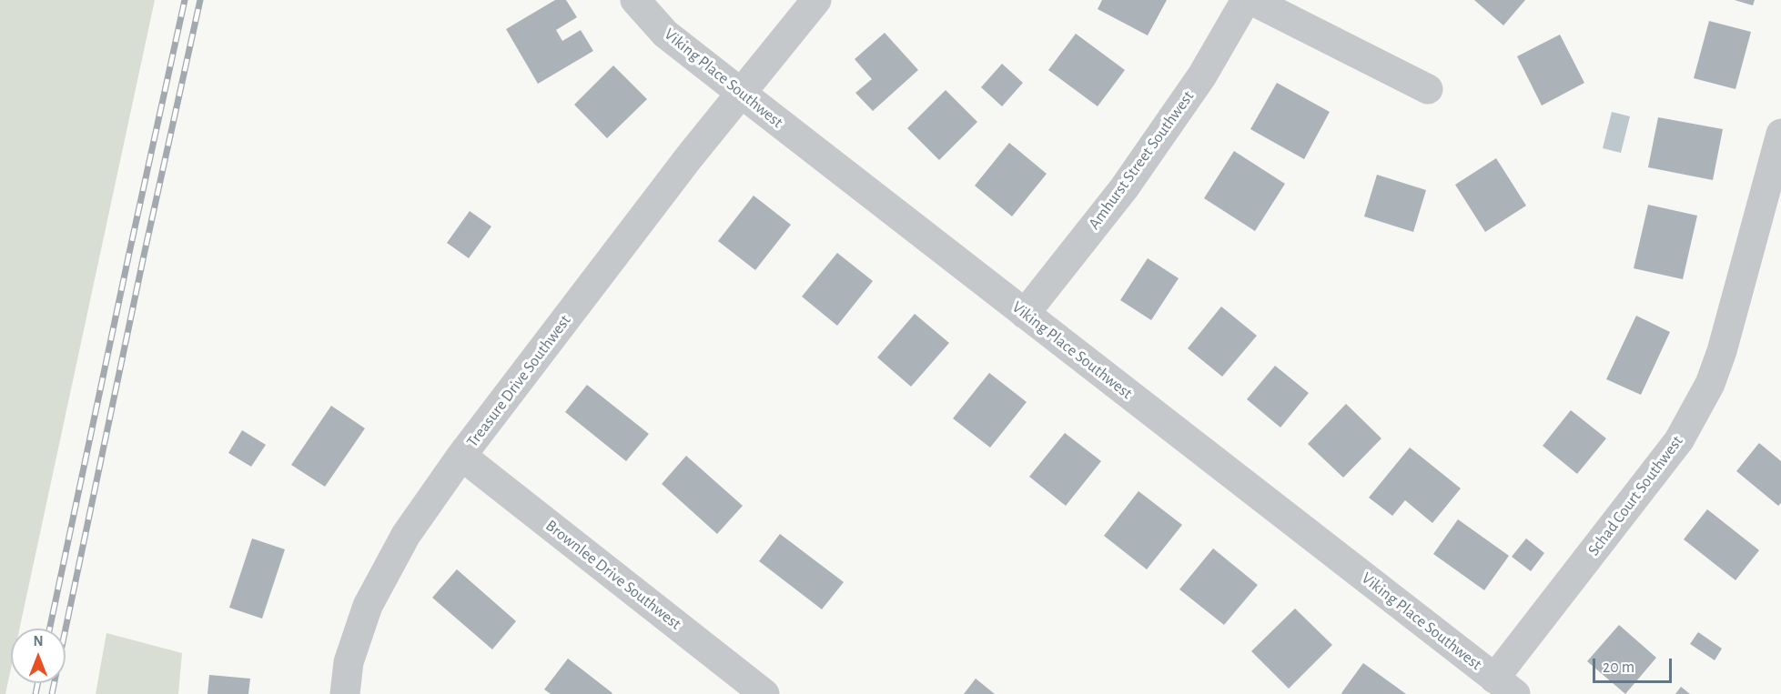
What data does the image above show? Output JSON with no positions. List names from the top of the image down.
{
  "streets": {
    "street": [
      "Viking Place Southwest",
      "Amhurst Street Southwest",
      "Treasure Drive Southwest",
      "Schad Court Southwest",
      "Brownlee Drive Southwest"
    ]
  },
  "crossings": [
    ["Viking Place Southwest", "Amhurst Street Southwest"],
    ["Viking Place Southwest", "Treasure Drive Southwest"],
    ["Viking Place Southwest", "Schad Court Southwest"],
    ["Treasure Drive Southwest", "Brownlee Drive Southwest"]
  ],
  "scale_bar": "20 m",
  "north": "top"
}
